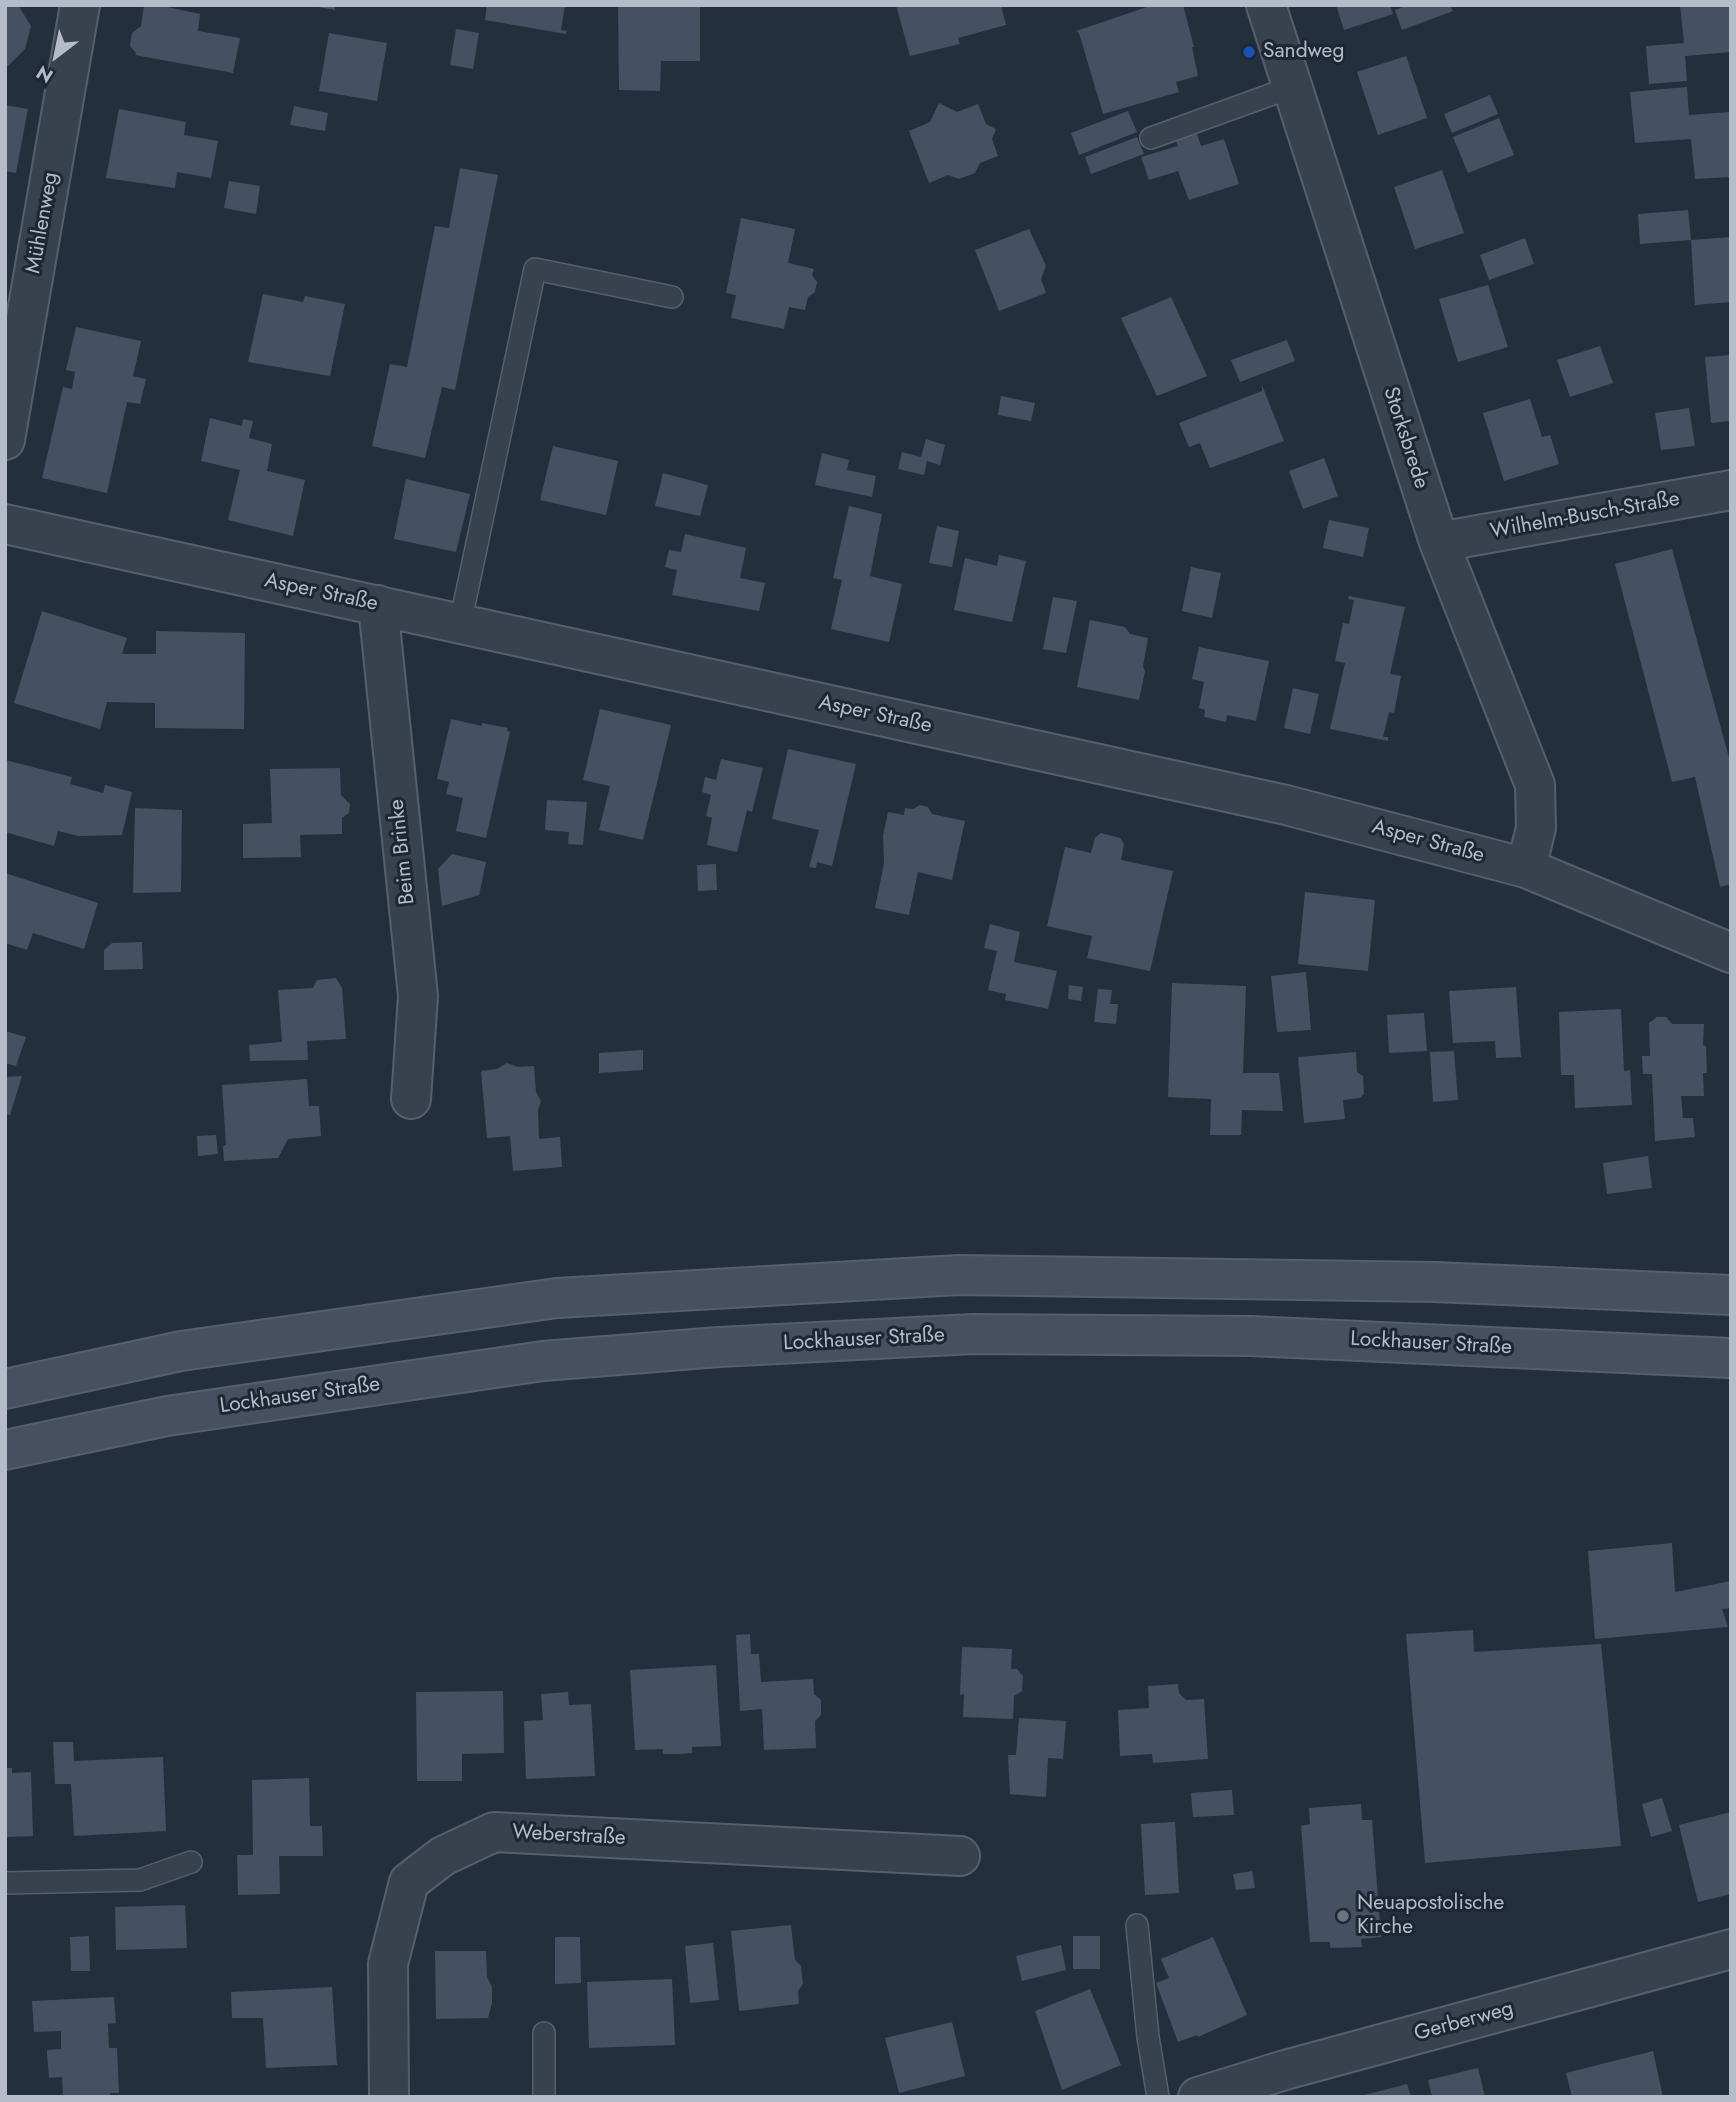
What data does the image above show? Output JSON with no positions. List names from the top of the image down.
{
  "streets": {
    "main road": ["Lockhauser Straße"],
    "street": [
      "Mühlenweg",
      "Storksbrede",
      "Wilhelm-Busch-Straße",
      "Asper Straße",
      "Beim Brinke",
      "Weberstraße",
      "Gerberweg"
    ]
  },
  "crossings": [
    ["Storksbrede", "Wilhelm-Busch-Straße"],
    ["Storksbrede", "Asper Straße"],
    ["Asper Straße", "Beim Brinke"]
  ],
  "places": ["Sandweg", "Neuapostolische Kirche"],
  "north": "bottom left"
}
